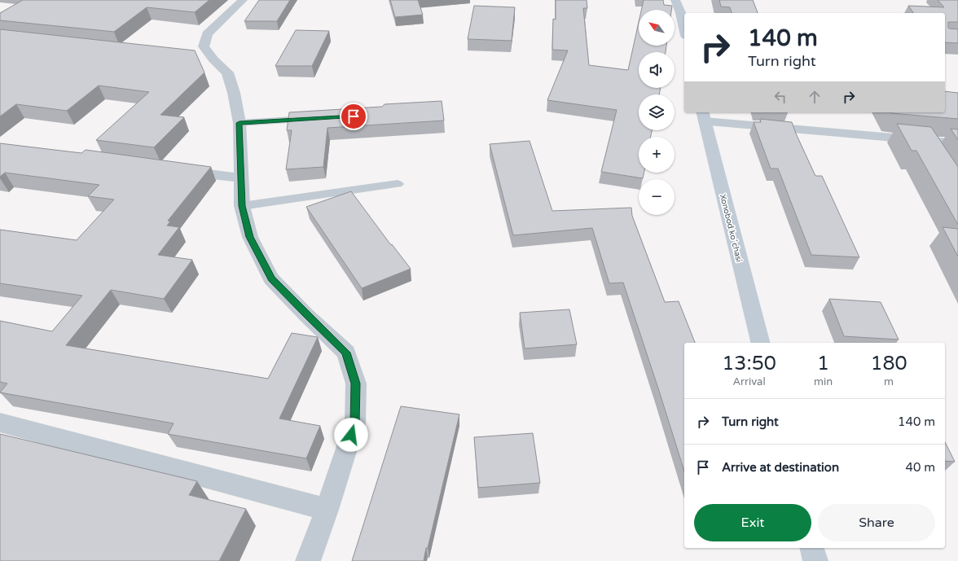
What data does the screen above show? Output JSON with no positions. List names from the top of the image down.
{
  "streets": {
    "main road": ["Xonobod koʻchasi"]
  },
  "north": "top left",
  "page": {
    "map_buttons": ["+", "−"],
    "turn": ["140 m", "Turn right"],
    "eta": [
      "13:50",
      "Arrival",
      "1",
      "min",
      "180",
      "m"
    ],
    "list": [
      {
        "name": "Turn right",
        "value": "140 m"
      },
      {
        "name": "Arrive at destination",
        "value": "40 m"
      }
    ],
    "buttons": ["Exit", "Share"]
  }
}
